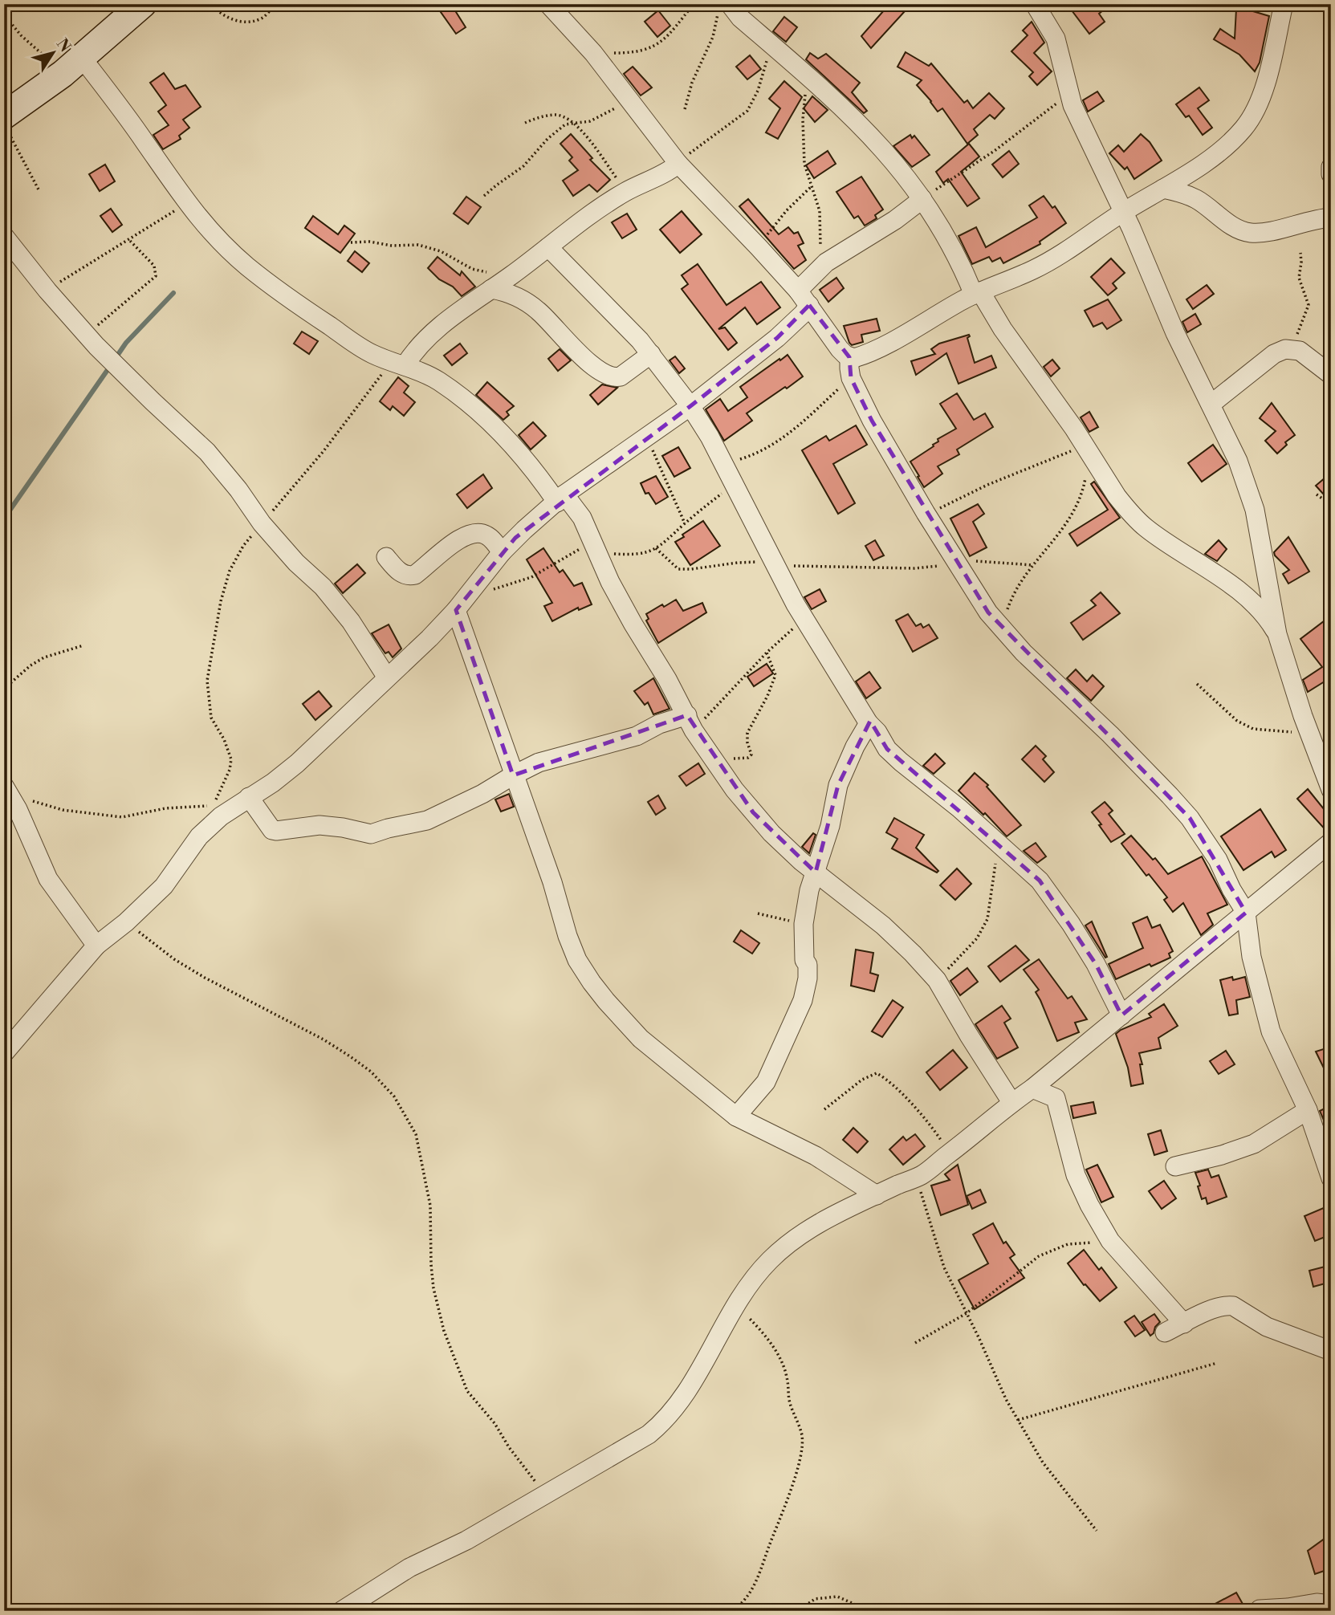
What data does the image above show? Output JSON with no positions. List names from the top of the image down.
{
  "north": "top right"
}
